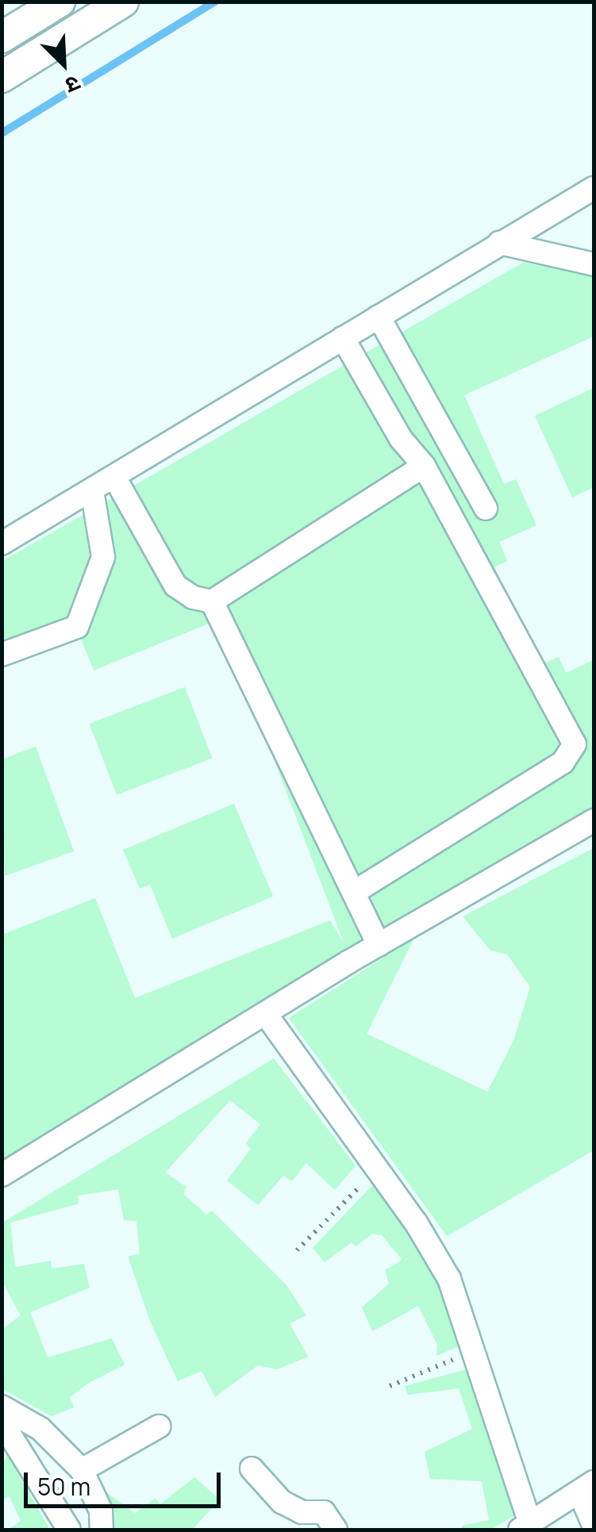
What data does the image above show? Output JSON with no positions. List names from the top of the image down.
{
  "scale_bar": "50 m",
  "north": "bottom right"
}
